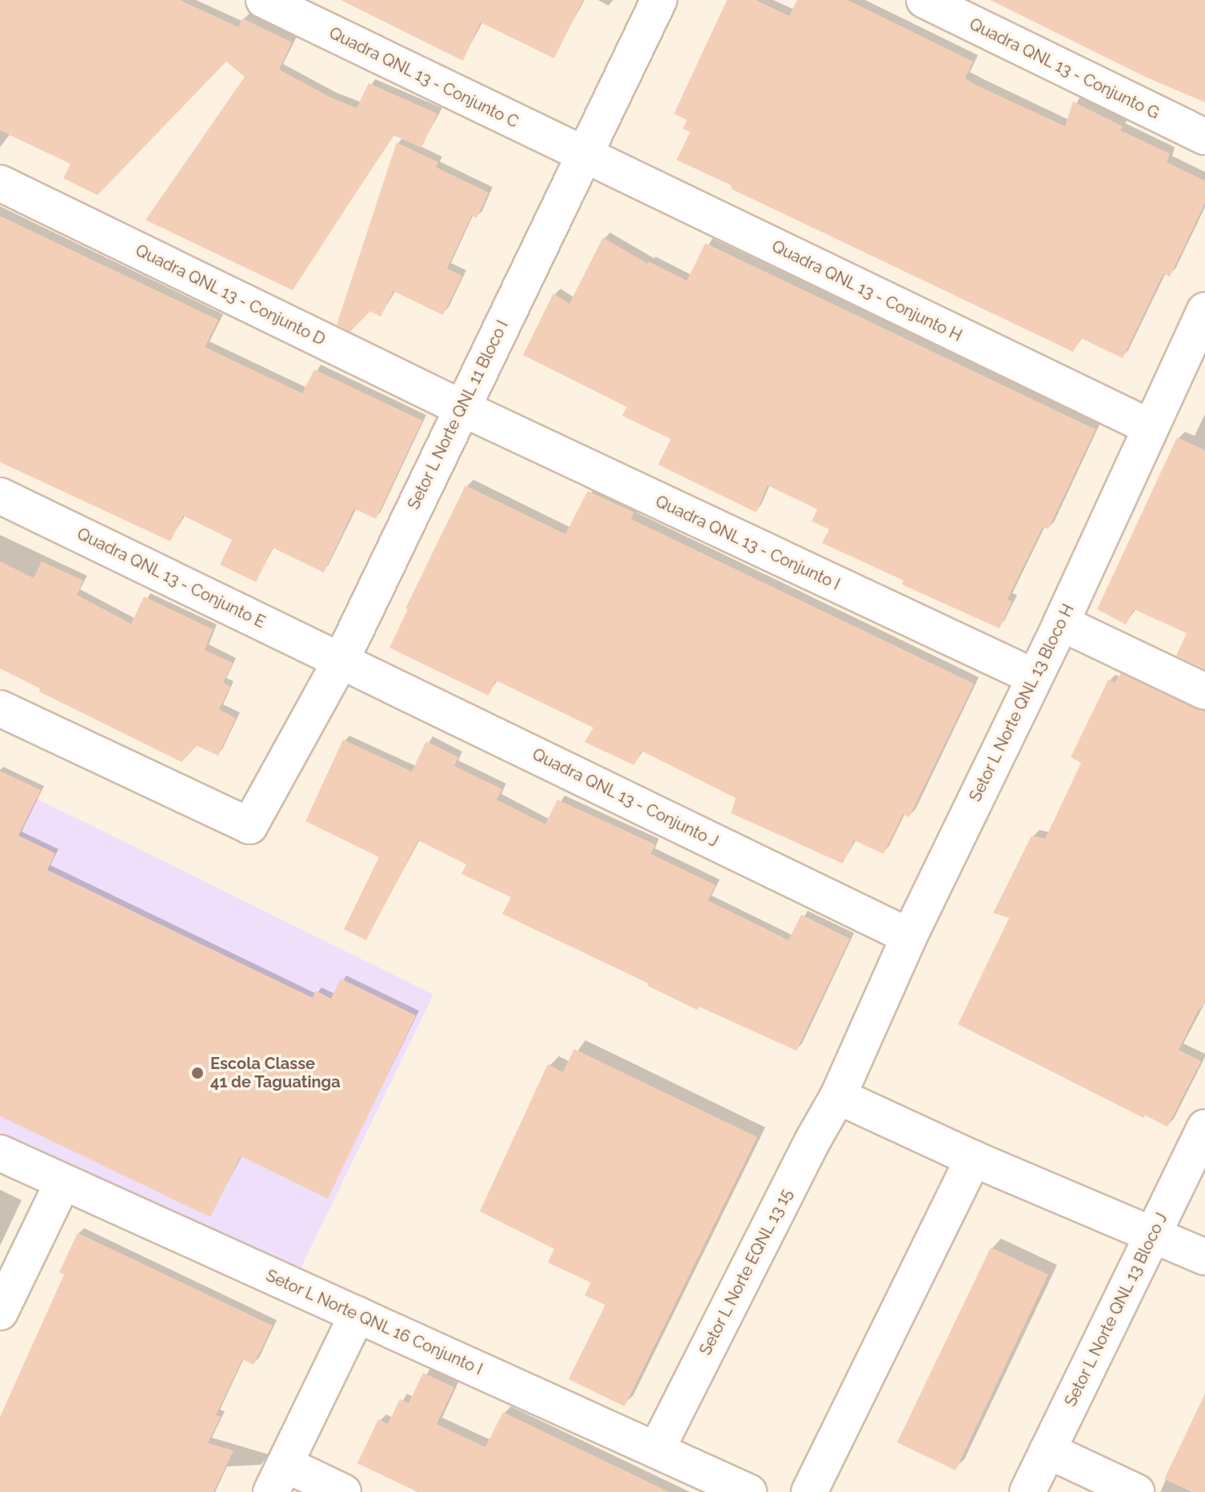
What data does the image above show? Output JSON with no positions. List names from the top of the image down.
{
  "streets": {
    "street": [
      "Quadra QNL 13 - Conjunto G",
      "Quadra QNL 13 - Conjunto C",
      "Quadra QNL 13 - Conjunto H",
      "Quadra QNL 13 - Conjunto D",
      "Setor L Norte QNL 11 Bloco I",
      "Quadra QNL 13 - Conjunto I",
      "Quadra QNL 13 - Conjunto E",
      "Setor L Norte QNL 13 Bloco H",
      "Quadra QNL 13 - Conjunto J",
      "Setor L Norte EQNL 13 15",
      "Setor L Norte QNL 13 Bloco J",
      "Setor L Norte QNL 16 Conjunto I"
    ]
  },
  "crossings": [
    ["Quadra QNL 13 - Conjunto C", "Quadra QNL 13 - Conjunto H"],
    ["Quadra QNL 13 - Conjunto C", "Setor L Norte QNL 11 Bloco I"],
    ["Quadra QNL 13 - Conjunto H", "Setor L Norte QNL 11 Bloco I"],
    ["Quadra QNL 13 - Conjunto H", "Setor L Norte QNL 13 Bloco H"],
    ["Quadra QNL 13 - Conjunto D", "Setor L Norte QNL 11 Bloco I"],
    ["Quadra QNL 13 - Conjunto D", "Quadra QNL 13 - Conjunto I"],
    ["Setor L Norte QNL 11 Bloco I", "Quadra QNL 13 - Conjunto I"],
    ["Setor L Norte QNL 11 Bloco I", "Quadra QNL 13 - Conjunto E"],
    ["Setor L Norte QNL 11 Bloco I", "Quadra QNL 13 - Conjunto J"],
    ["Quadra QNL 13 - Conjunto I", "Setor L Norte QNL 13 Bloco H"],
    ["Quadra QNL 13 - Conjunto E", "Quadra QNL 13 - Conjunto J"],
    ["Setor L Norte QNL 13 Bloco H", "Quadra QNL 13 - Conjunto J"],
    ["Setor L Norte QNL 13 Bloco H", "Setor L Norte EQNL 13 15"],
    ["Setor L Norte EQNL 13 15", "Setor L Norte QNL 16 Conjunto I"]
  ],
  "places": ["Escola Classe 41 de Taguatinga"]
}
